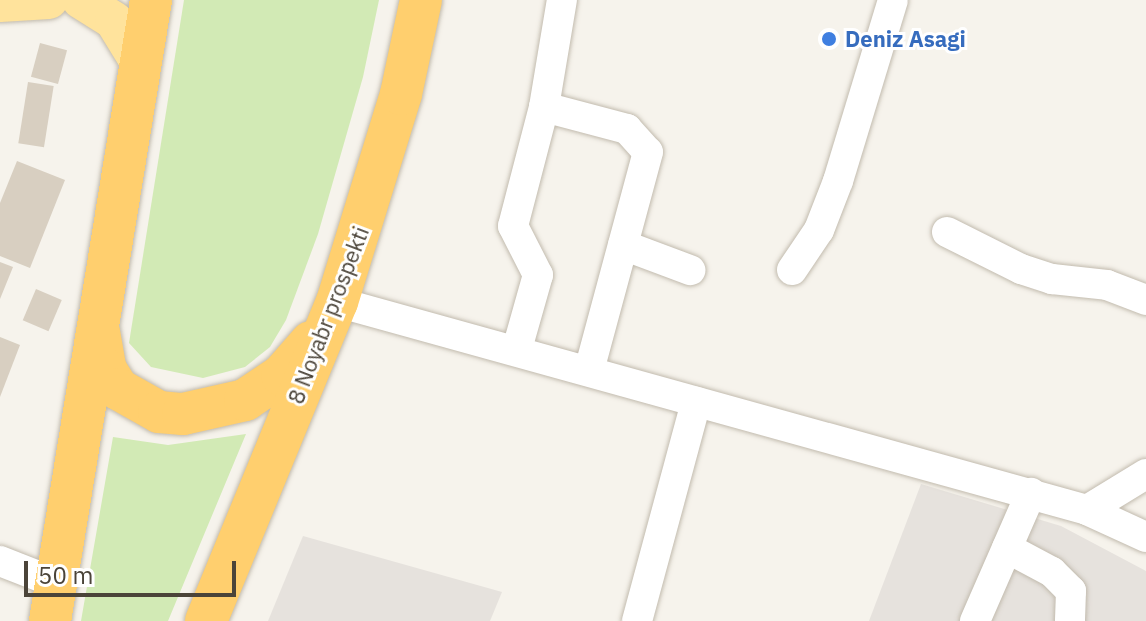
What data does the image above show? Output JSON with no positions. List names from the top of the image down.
{
  "streets": {
    "highway": ["8 Noyabr prospekti"]
  },
  "places": ["Deniz Asagi"],
  "scale_bar": "50 m"
}
